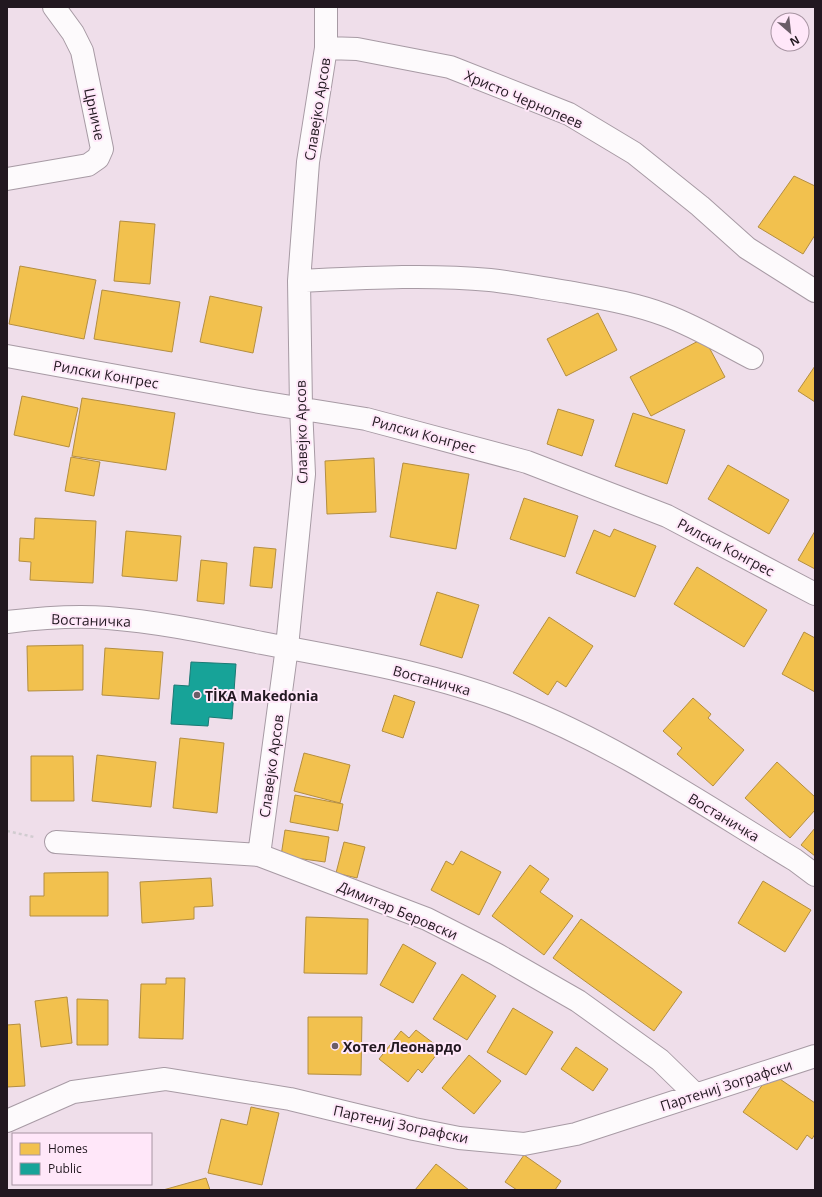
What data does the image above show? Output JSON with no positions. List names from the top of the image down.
{
  "streets": {
    "street": [
      "Христо Чернопеев",
      "Славејко Арсов",
      "Црниче",
      "Рилски Конгрес",
      "Востаничка",
      "Димитар Беровски",
      "Партениј Зографски"
    ]
  },
  "crossings": [
    ["Христо Чернопеев", "Славејко Арсов"],
    ["Славејко Арсов", "Рилски Конгрес"],
    ["Славејко Арсов", "Востаничка"],
    ["Славејко Арсов", "Димитар Беровски"],
    ["Димитар Беровски", "Партениј Зографски"]
  ],
  "places": ["TİKA Makedonia", "Хотел Леонардо"],
  "legend": ["Homes", "Public"],
  "north": "bottom right"
}
